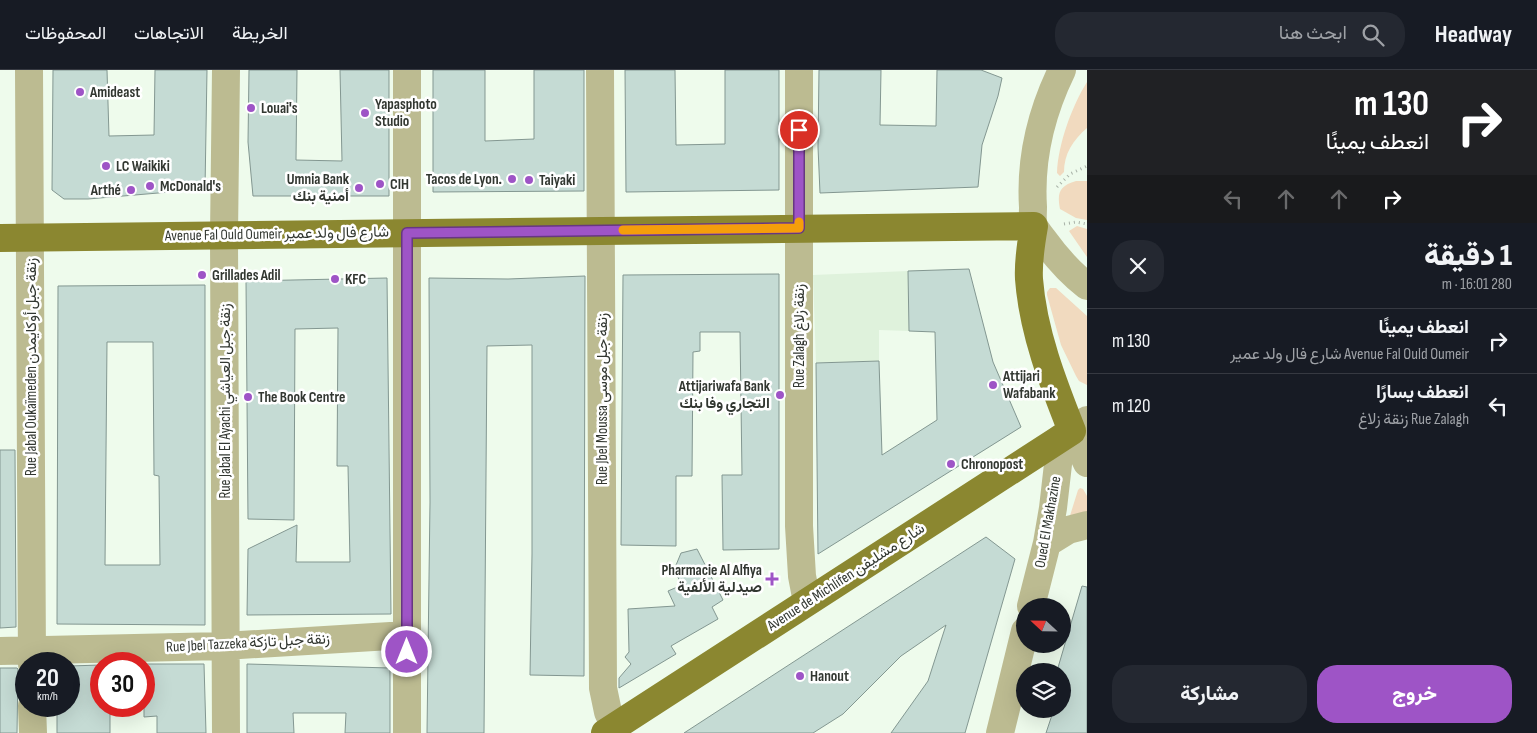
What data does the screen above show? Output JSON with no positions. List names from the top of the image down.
{
  "streets": {
    "main road": ["Avenue Fal Ould Oumeir شارع فال ولد عمير", "Avenue de Michlifen شارع مشليفن"],
    "street": [
      "Rue Zalagh زنقة زلاغ",
      "Rue Jabal Oukaïmeden زنقة جبل أوكايمدن",
      "Rue Jbel Moussa زنقة جبل موسى",
      "Rue Jabal El Ayachi زنقة جبل العياشي",
      "Oued El Makhazine",
      "Rue Jbel Tazzeka زنقة جبل تازكة"
    ]
  },
  "crossings": [
    ["Avenue Fal Ould Oumeir شارع فال ولد عمير", "Rue Zalagh زنقة زلاغ"],
    ["Avenue Fal Ould Oumeir شارع فال ولد عمير", "Rue Jabal Oukaïmeden زنقة جبل أوكايمدن"],
    ["Avenue Fal Ould Oumeir شارع فال ولد عمير", "Rue Jbel Moussa زنقة جبل موسى"],
    ["Avenue Fal Ould Oumeir شارع فال ولد عمير", "Rue Jabal El Ayachi زنقة جبل العياشي"],
    ["Rue Zalagh زنقة زلاغ", "Avenue de Michlifen شارع مشليفن"],
    ["Rue Jbel Moussa زنقة جبل موسى", "Avenue de Michlifen شارع مشليفن"],
    ["Rue Jabal El Ayachi زنقة جبل العياشي", "Rue Jbel Tazzeka زنقة جبل تازكة"],
    ["Oued El Makhazine", "Avenue de Michlifen شارع مشليفن"]
  ],
  "places": {
    "other": [
      "Amideast",
      "Louai's",
      "Yapasphoto Studio",
      "LC Waikiki",
      "Tacos de Lyon.",
      "Taiyaki",
      "CIH",
      "McDonald's",
      "Umnia Bank أمنية بنك",
      "Arthé",
      "Grillades Adil",
      "KFC",
      "Attijari Wafabank",
      "Attijariwafa Bank التجاري وفا بنك",
      "The Book Centre",
      "Chronopost",
      "Hanout"
    ],
    "health": ["Pharmacie Al Alfiya صيدلية الألفية"]
  },
  "north": "left",
  "page": {
    "header": "Headway",
    "search": "ابحث هنا",
    "nav": ["الخريطة", "الاتجاهات", "المحفوظات"],
    "turn": ["130 m", "انعطف يمينًا"],
    "heading": ["1 دقيقة", "280 m · 16:01"],
    "list": [
      {
        "name": "انعطف يمينًا",
        "note": "Avenue Fal Ould Oumeir شارع فال ولد عمير",
        "value": "130 m"
      },
      {
        "name": "انعطف يسارًا",
        "note": "Rue Zalagh زنقة زلاغ",
        "value": "120 m"
      }
    ],
    "speed": "20 km/h",
    "limit": "30",
    "buttons": ["خروج", "مشاركة"]
  }
}
